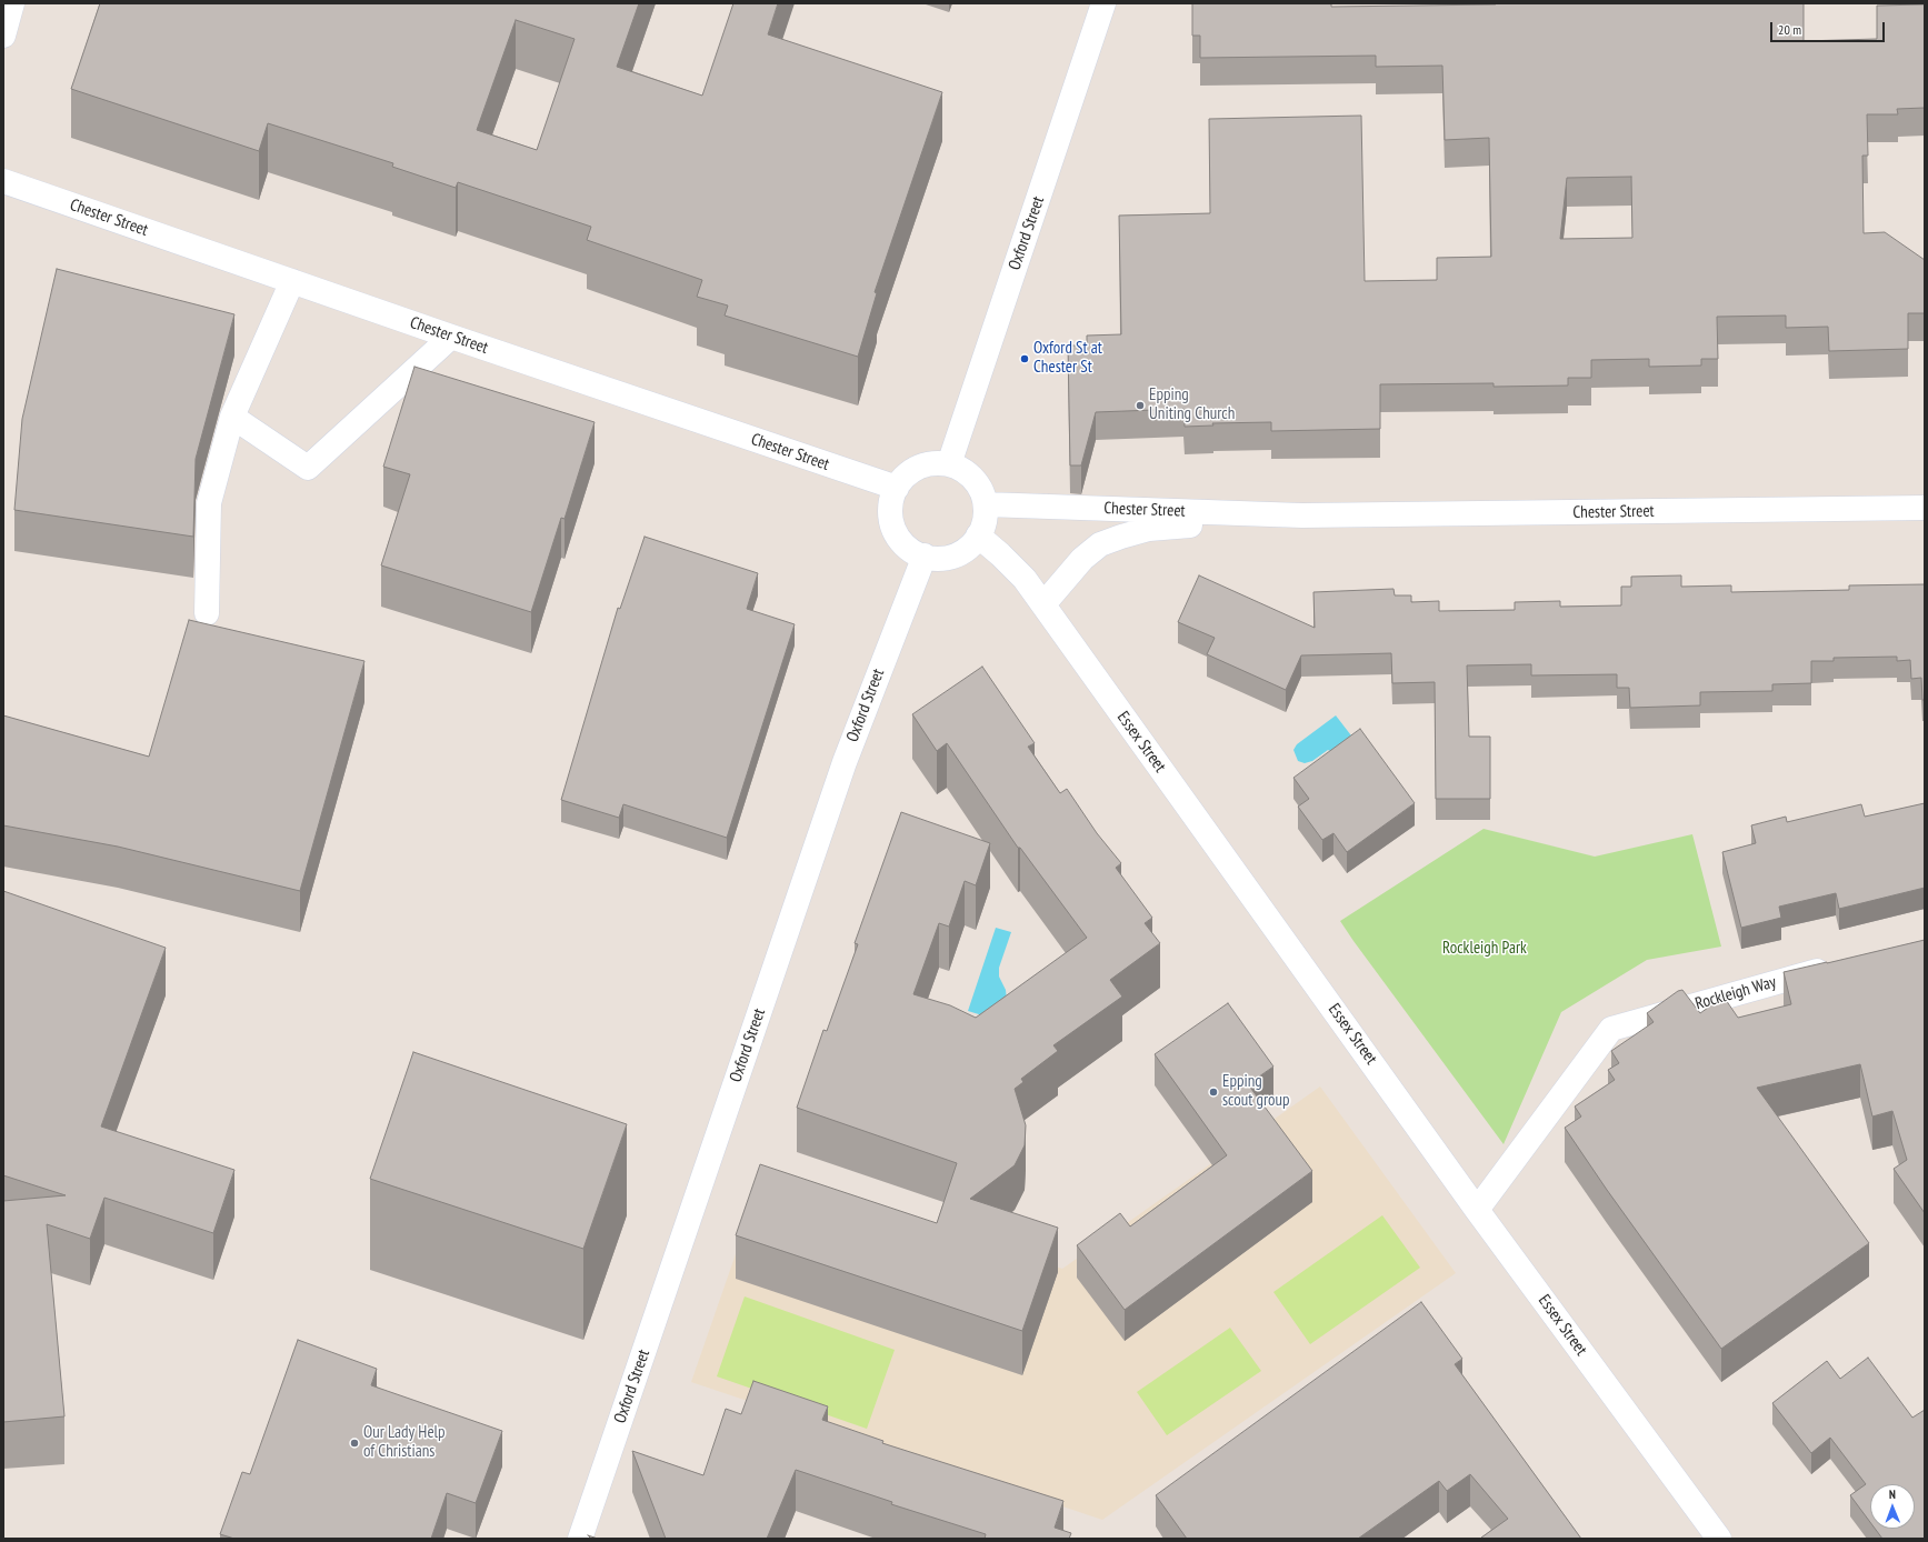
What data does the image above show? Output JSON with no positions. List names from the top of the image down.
{
  "streets": {
    "street": [
      "Chester Street",
      "Oxford Street",
      "Essex Street",
      "Rockleigh Way"
    ]
  },
  "crossings": [
    ["Chester Street", "Oxford Street"],
    ["Chester Street", "Essex Street"],
    ["Oxford Street", "Essex Street"],
    ["Essex Street", "Rockleigh Way"]
  ],
  "parks": ["Rockleigh Park"],
  "places": [
    "Oxford St at Chester St",
    "Epping Uniting Church",
    "Epping scout group",
    "Our Lady Help of Christians"
  ],
  "scale_bar": "20 m",
  "north": "top"
}
